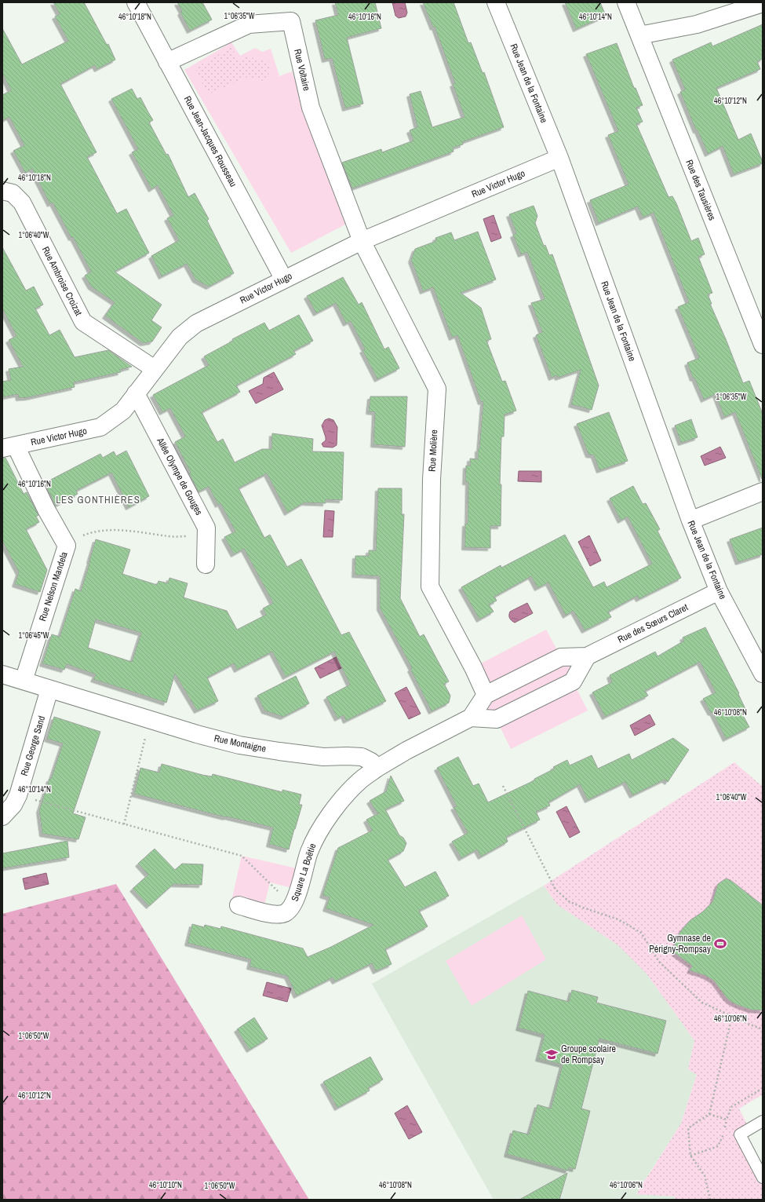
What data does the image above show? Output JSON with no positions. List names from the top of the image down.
{
  "streets": {
    "street": [
      "Rue Voltaire",
      "Rue Jean de la Fontaine",
      "Rue Jean-Jacques Rousseau",
      "Rue Victor Hugo",
      "Rue des Tausières",
      "Rue Ambroise Croizat",
      "Rue Molière",
      "Allée Olympe de Gouges",
      "Rue Nelson Mandela",
      "Rue des Sœurs Claret",
      "Rue Montaigne",
      "Rue George Sand",
      "Square La Boëtie"
    ]
  },
  "crossings": [
    ["Rue Voltaire", "Rue Jean-Jacques Rousseau"],
    ["Rue Voltaire", "Rue Victor Hugo"],
    ["Rue Voltaire", "Rue Molière"],
    ["Rue Jean de la Fontaine", "Rue Victor Hugo"],
    ["Rue Jean de la Fontaine", "Rue des Sœurs Claret"],
    ["Rue Jean-Jacques Rousseau", "Rue Victor Hugo"],
    ["Rue Victor Hugo", "Rue Ambroise Croizat"],
    ["Rue Victor Hugo", "Rue Molière"],
    ["Rue Victor Hugo", "Allée Olympe de Gouges"],
    ["Rue Victor Hugo", "Rue Nelson Mandela"],
    ["Rue Molière", "Rue des Sœurs Claret"],
    ["Rue Nelson Mandela", "Rue Montaigne"],
    ["Rue Montaigne", "Rue George Sand"],
    ["Rue Montaigne", "Square La Boëtie"]
  ],
  "districts": ["LES GONTHIÈRES"],
  "places": {
    "sports": ["Gymnase de Périgny-Rompsay"],
    "school or university": ["Groupe scolaire de Rompsay"]
  },
  "coordinates": [
    "1°06'35\"W",
    "46°10'18\"N",
    "46°10'16\"N",
    "46°10'14\"N",
    "46°10'12\"N",
    "1°06'40\"W",
    "1°06'45\"W",
    "46°10'08\"N",
    "46°10'06\"N",
    "1°06'50\"W",
    "46°10'10\"N"
  ]
}
